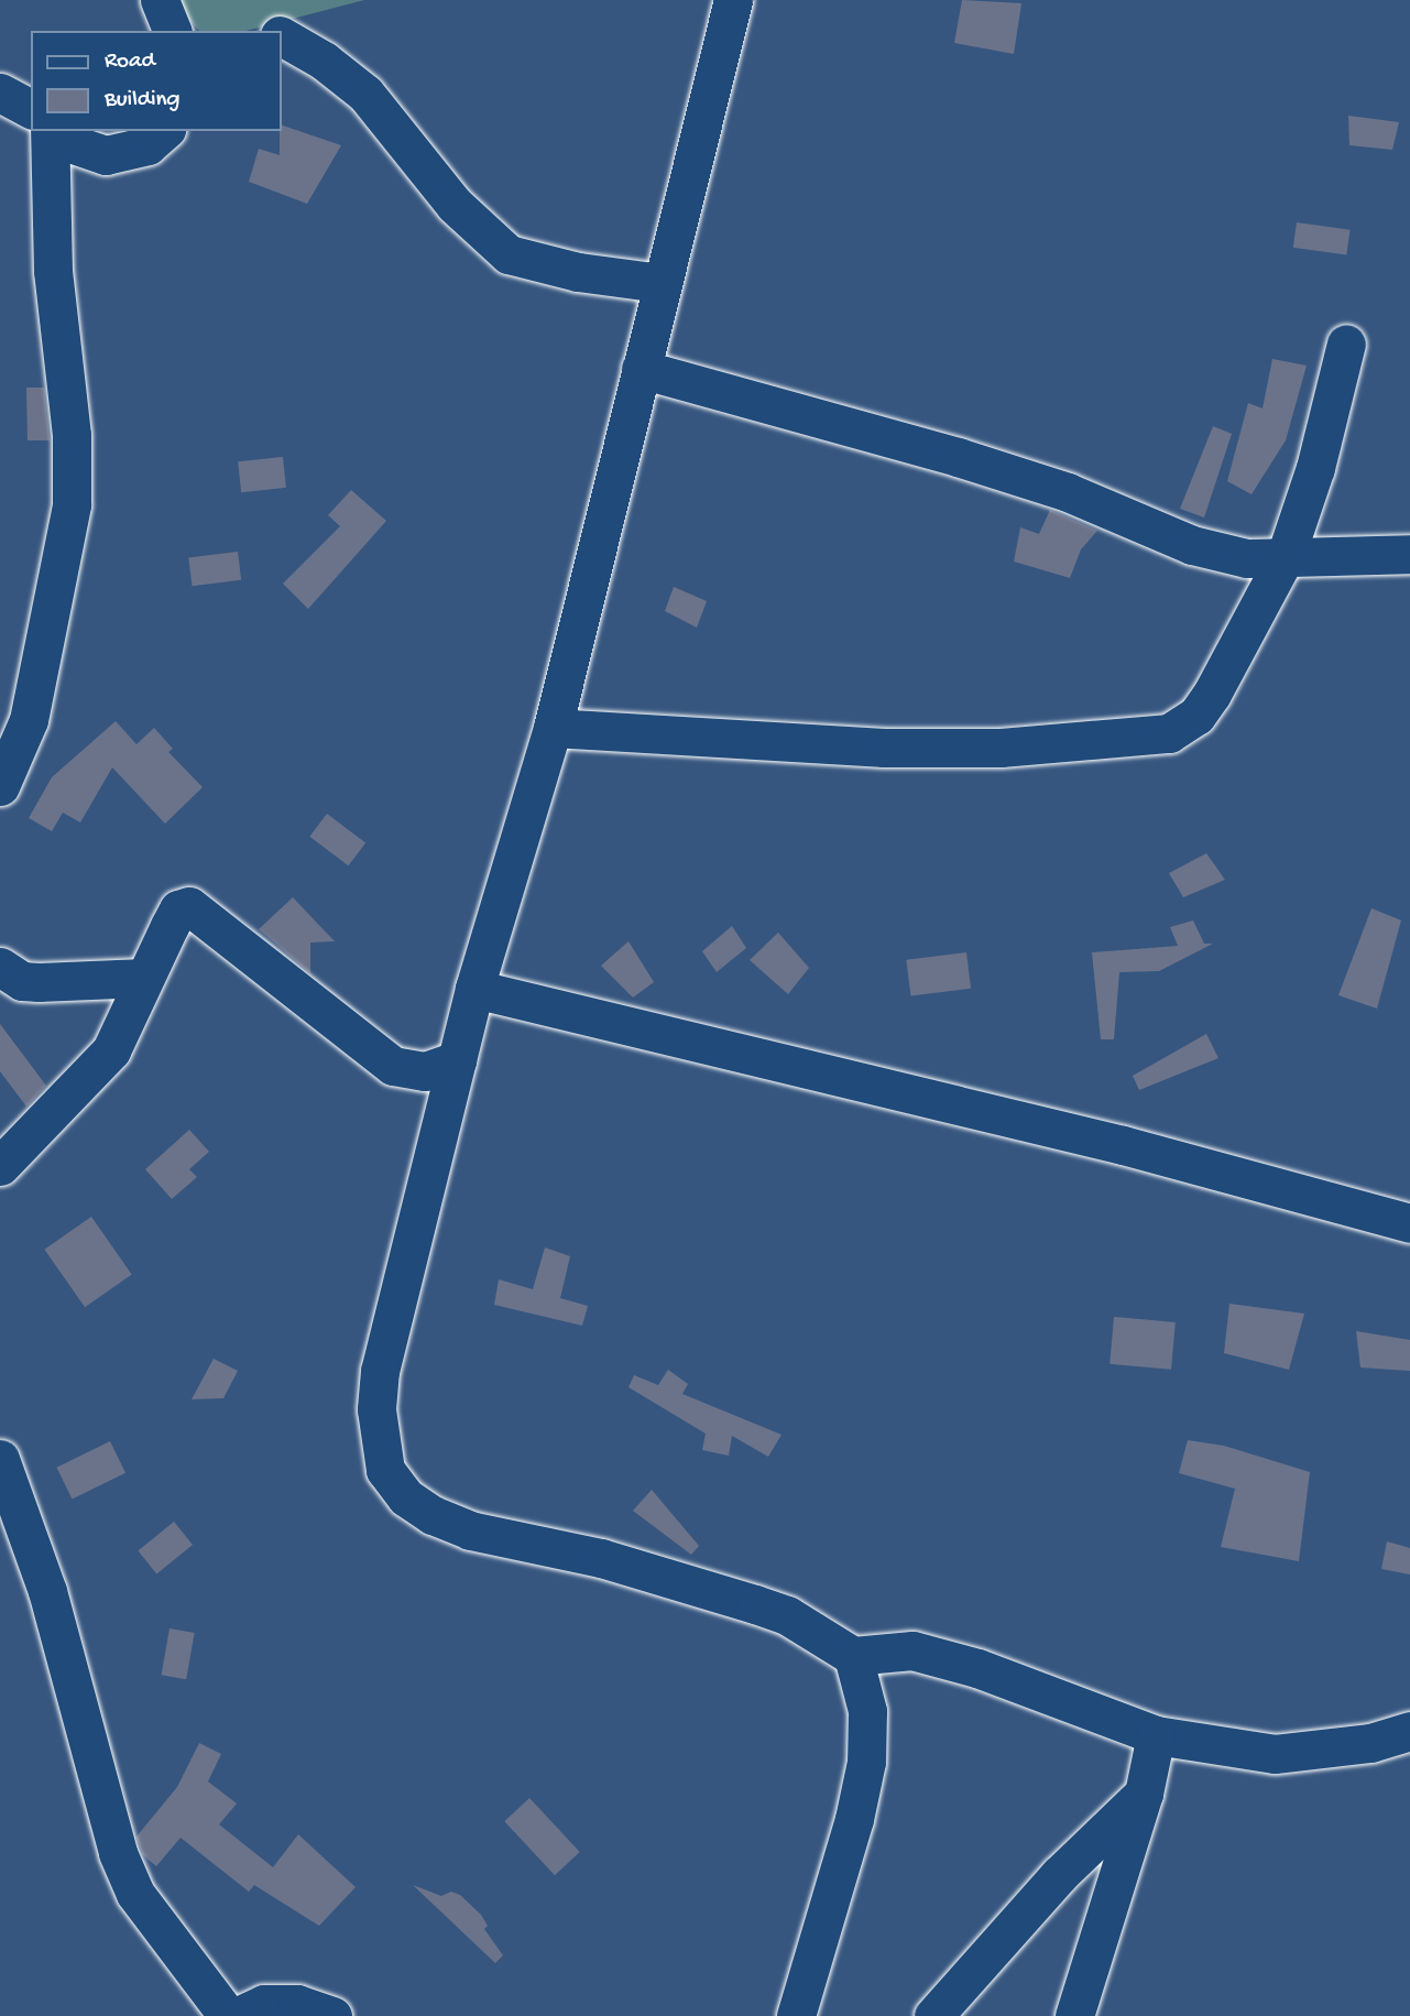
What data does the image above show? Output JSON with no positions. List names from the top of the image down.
{
  "legend": ["Road", "Building"]
}
